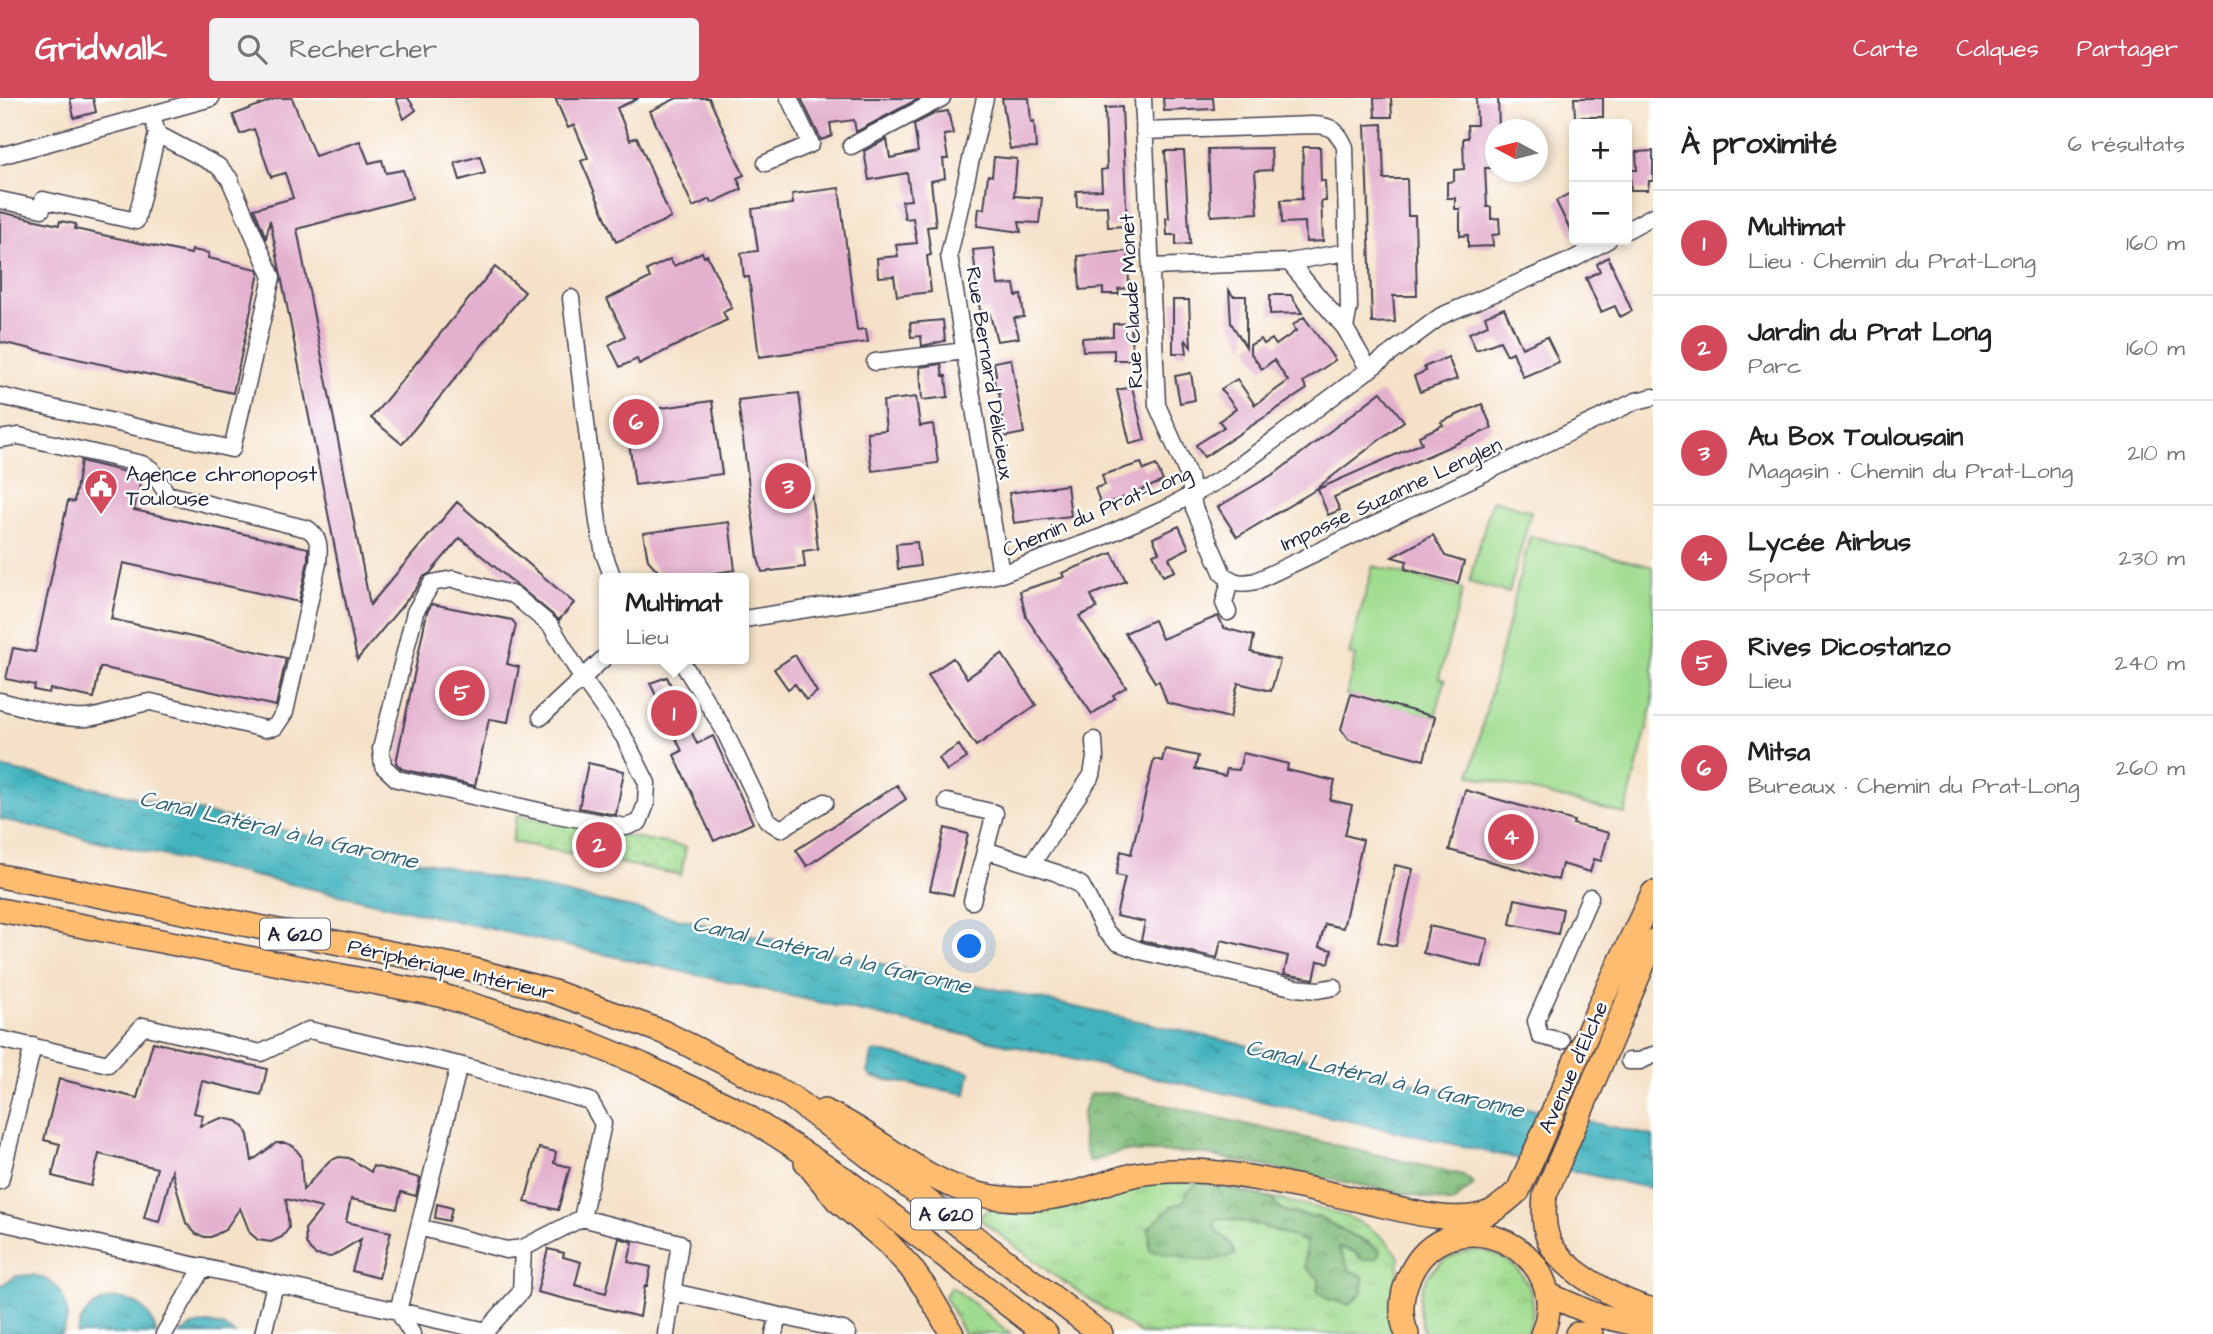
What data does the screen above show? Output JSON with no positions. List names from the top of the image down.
{
  "streets": {
    "highway": ["A 620", "Périphérique Intérieur", "Avenue d'Elche"],
    "street": [
      "Rue Claude Monet",
      "Rue Bernard Délicieux",
      "Impasse Suzanne Lenglen",
      "Chemin du Prat-Long"
    ]
  },
  "crossings": [
    ["Rue Claude Monet", "Chemin du Prat-Long"],
    ["Rue Bernard Délicieux", "Chemin du Prat-Long"]
  ],
  "water": ["Canal Latéral à la Garonne"],
  "places": {
    "public building": ["Agence chronopost Toulouse"]
  },
  "north": "left",
  "page": {
    "header": "Gridwalk",
    "search": "Rechercher",
    "nav": ["Carte", "Calques", "Partager"],
    "heading": ["À proximité", "6 résultats"],
    "map_buttons": ["+", "−"],
    "list": [
      {
        "mark": "1",
        "name": "Multimat",
        "note": "Lieu · Chemin du Prat-Long",
        "value": "160 m"
      },
      {
        "mark": "2",
        "name": "Jardin du Prat Long",
        "note": "Parc",
        "value": "160 m"
      },
      {
        "mark": "3",
        "name": "Au Box Toulousain",
        "note": "Magasin · Chemin du Prat-Long",
        "value": "210 m"
      },
      {
        "mark": "4",
        "name": "Lycée Airbus",
        "note": "Sport",
        "value": "230 m"
      },
      {
        "mark": "5",
        "name": "Rives Dicostanzo",
        "note": "Lieu",
        "value": "240 m"
      },
      {
        "mark": "6",
        "name": "Mitsa",
        "note": "Bureaux · Chemin du Prat-Long",
        "value": "260 m"
      }
    ],
    "pins": [
      "6",
      "3",
      "5",
      "1",
      "4",
      "2"
    ],
    "popup": ["Multimat", "Lieu"]
  }
}
